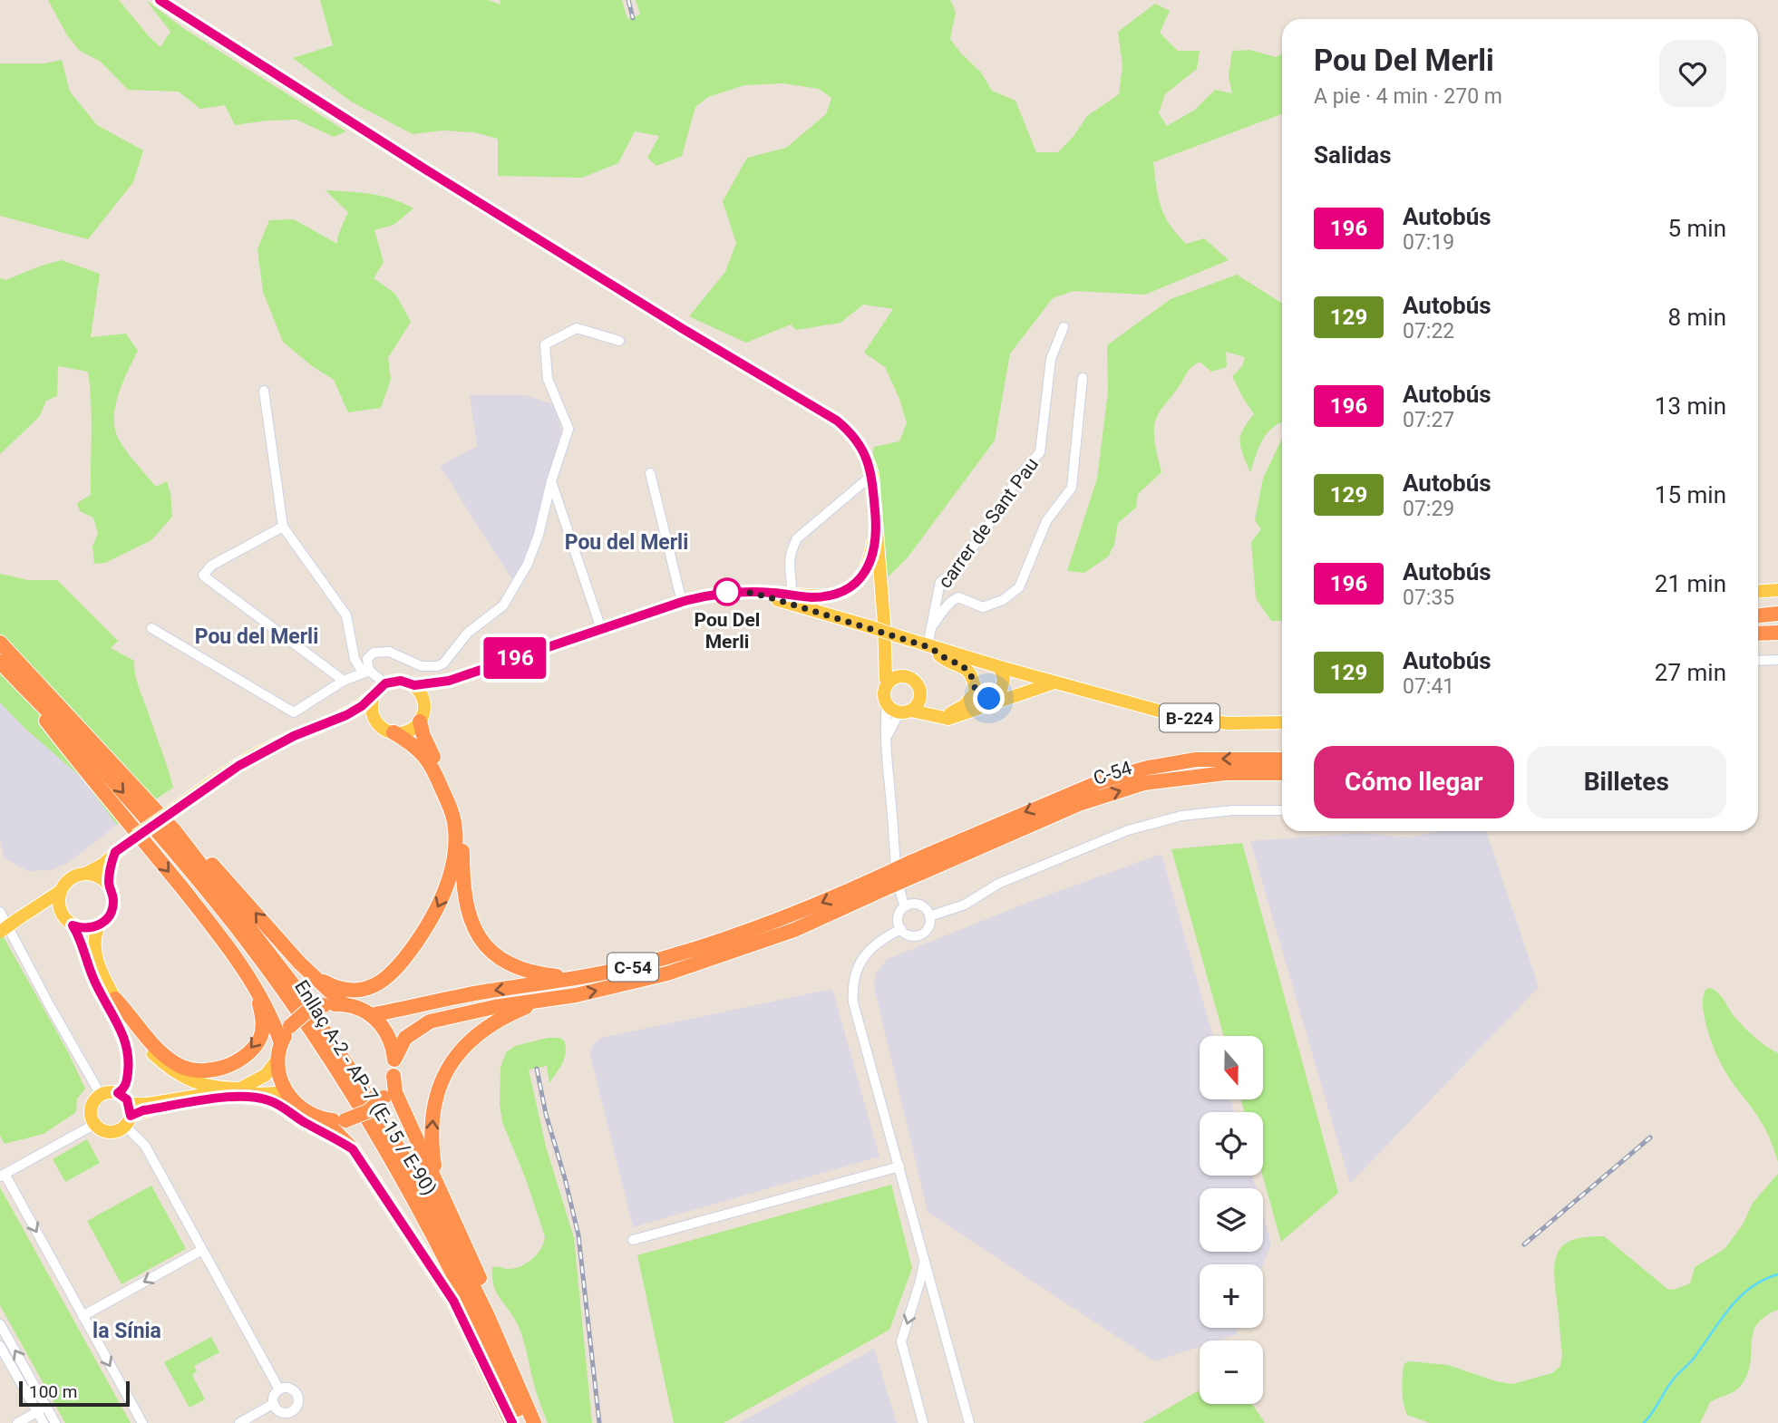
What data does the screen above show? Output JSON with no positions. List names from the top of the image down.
{
  "streets": {
    "highway": ["C-54", "Enllaç A-2 - AP-7 (E-15 / E-90)"],
    "main road": ["B-224"],
    "street": ["carrer de Sant Pau"]
  },
  "crossings": [
    ["carrer de Sant Pau", "B-224"]
  ],
  "districts": ["Pou del Merli", "Pou del Merli", "la Sínia"],
  "places": ["Pou Del Merli"],
  "lines": ["bus line 196"],
  "scale_bar": "100 m",
  "north": "bottom",
  "page": {
    "on_map": "196",
    "heading": [
      ["Pou Del Merli", "A pie · 4 min · 270 m"],
      "Salidas"
    ],
    "list": [
      {
        "mark": "196",
        "name": "Autobús",
        "note": "07:19",
        "value": "5 min"
      },
      {
        "mark": "129",
        "name": "Autobús",
        "note": "07:22",
        "value": "8 min"
      },
      {
        "mark": "196",
        "name": "Autobús",
        "note": "07:27",
        "value": "13 min"
      },
      {
        "mark": "129",
        "name": "Autobús",
        "note": "07:29",
        "value": "15 min"
      },
      {
        "mark": "196",
        "name": "Autobús",
        "note": "07:35",
        "value": "21 min"
      },
      {
        "mark": "129",
        "name": "Autobús",
        "note": "07:41",
        "value": "27 min"
      }
    ],
    "buttons": ["Cómo llegar", "Billetes"],
    "map_buttons": ["+", "−"],
    "scale": "100 m"
  }
}
